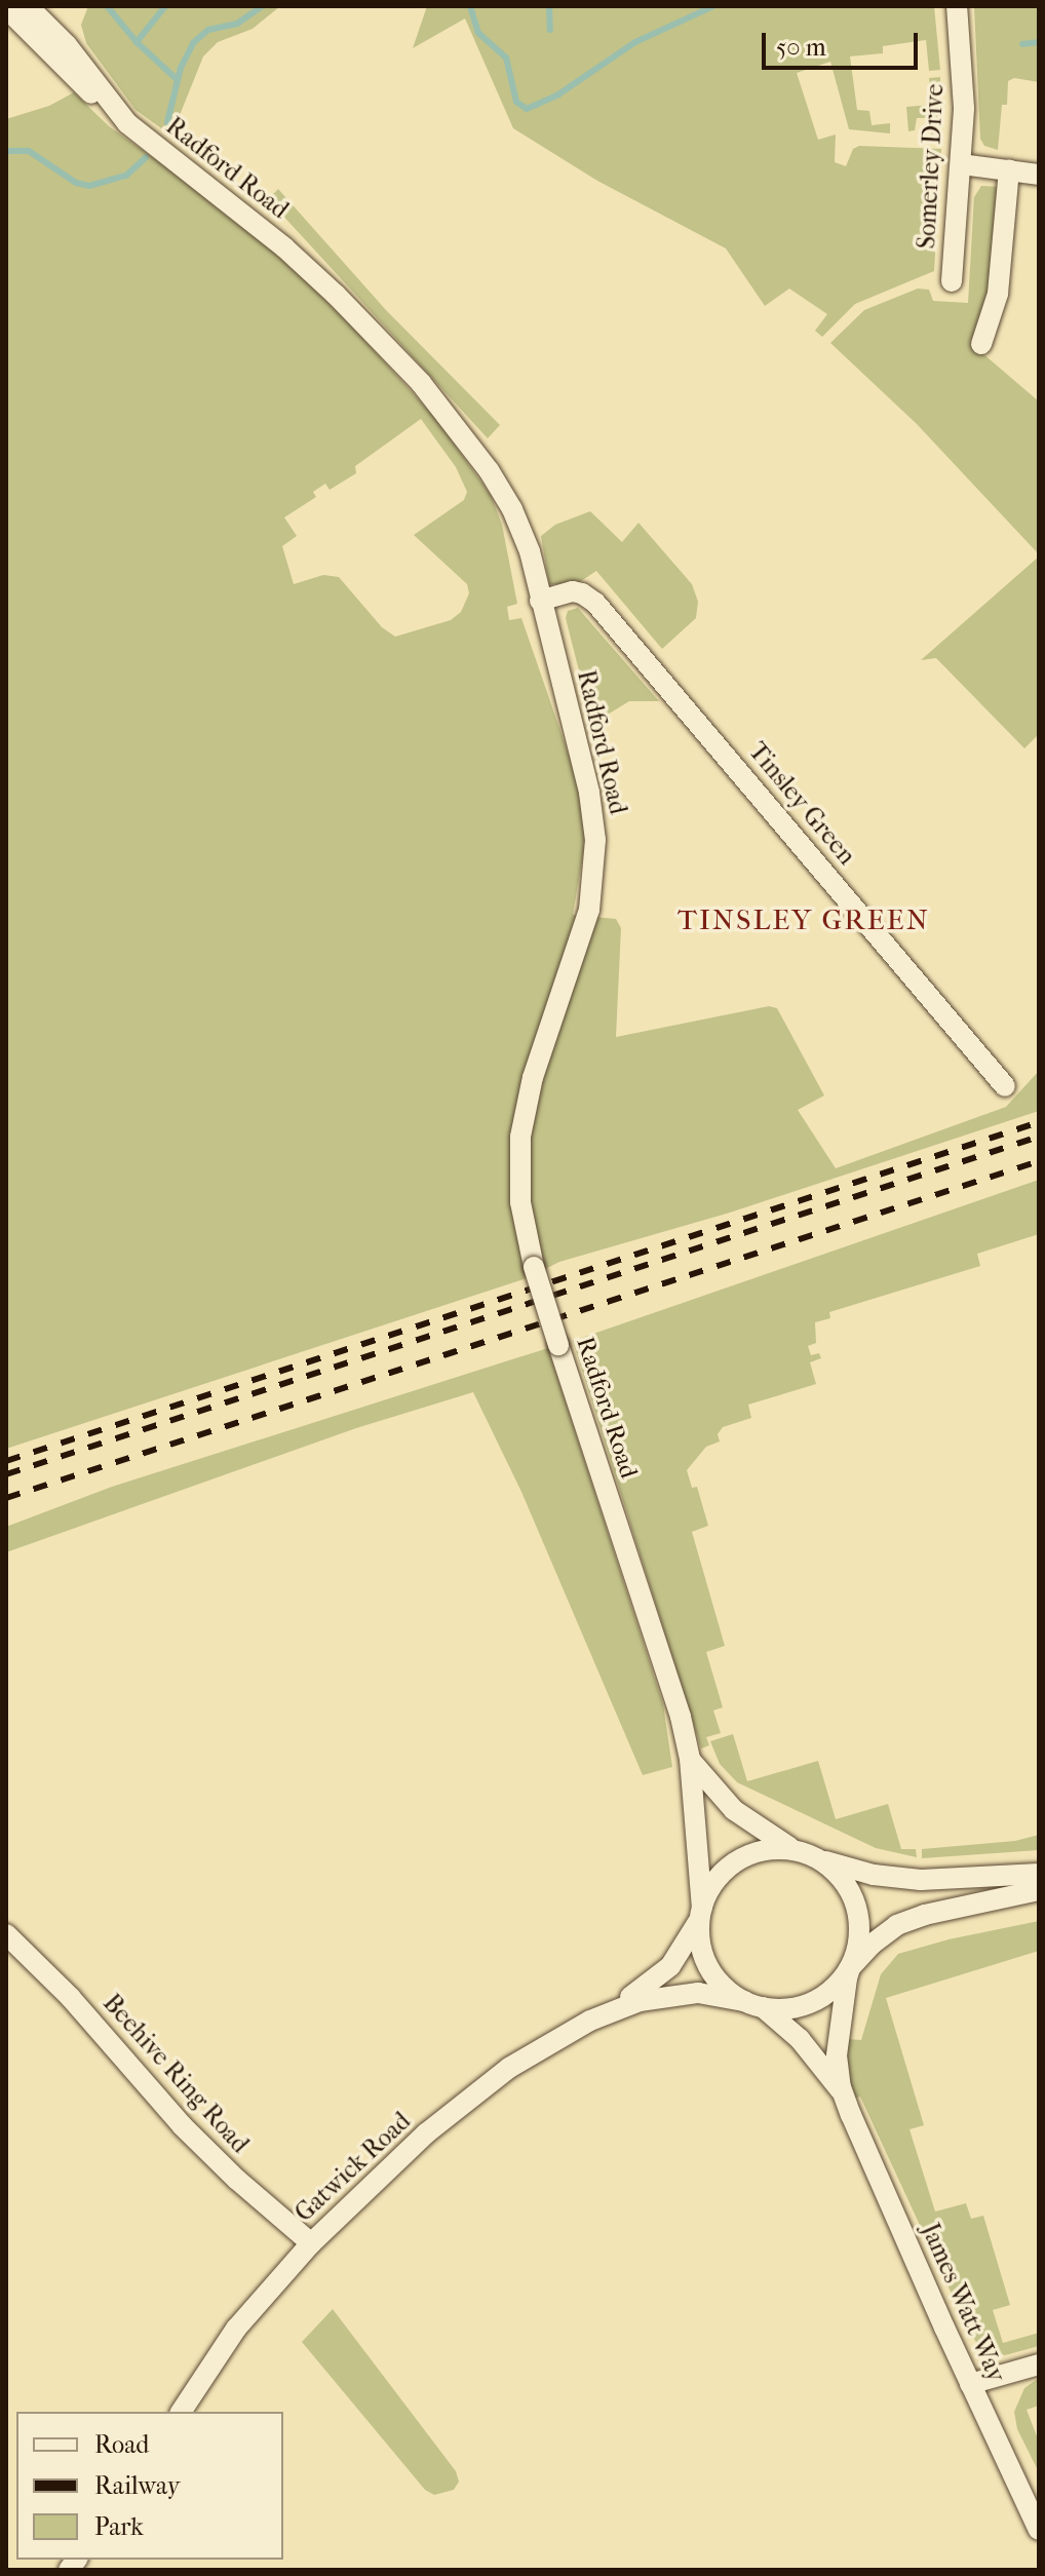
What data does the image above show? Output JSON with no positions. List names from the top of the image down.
{
  "streets": {
    "street": [
      "Somerley Drive",
      "Radford Road",
      "Tinsley Green",
      "Beehive Ring Road",
      "Gatwick Road",
      "James Watt Way"
    ]
  },
  "crossings": [
    ["Radford Road", "Tinsley Green"],
    ["Radford Road", "Gatwick Road"],
    ["Radford Road", "James Watt Way"],
    ["Beehive Ring Road", "Gatwick Road"],
    ["Gatwick Road", "James Watt Way"]
  ],
  "districts": ["TINSLEY GREEN"],
  "legend": ["Road", "Railway", "Park"],
  "scale_bar": "50 m"
}
